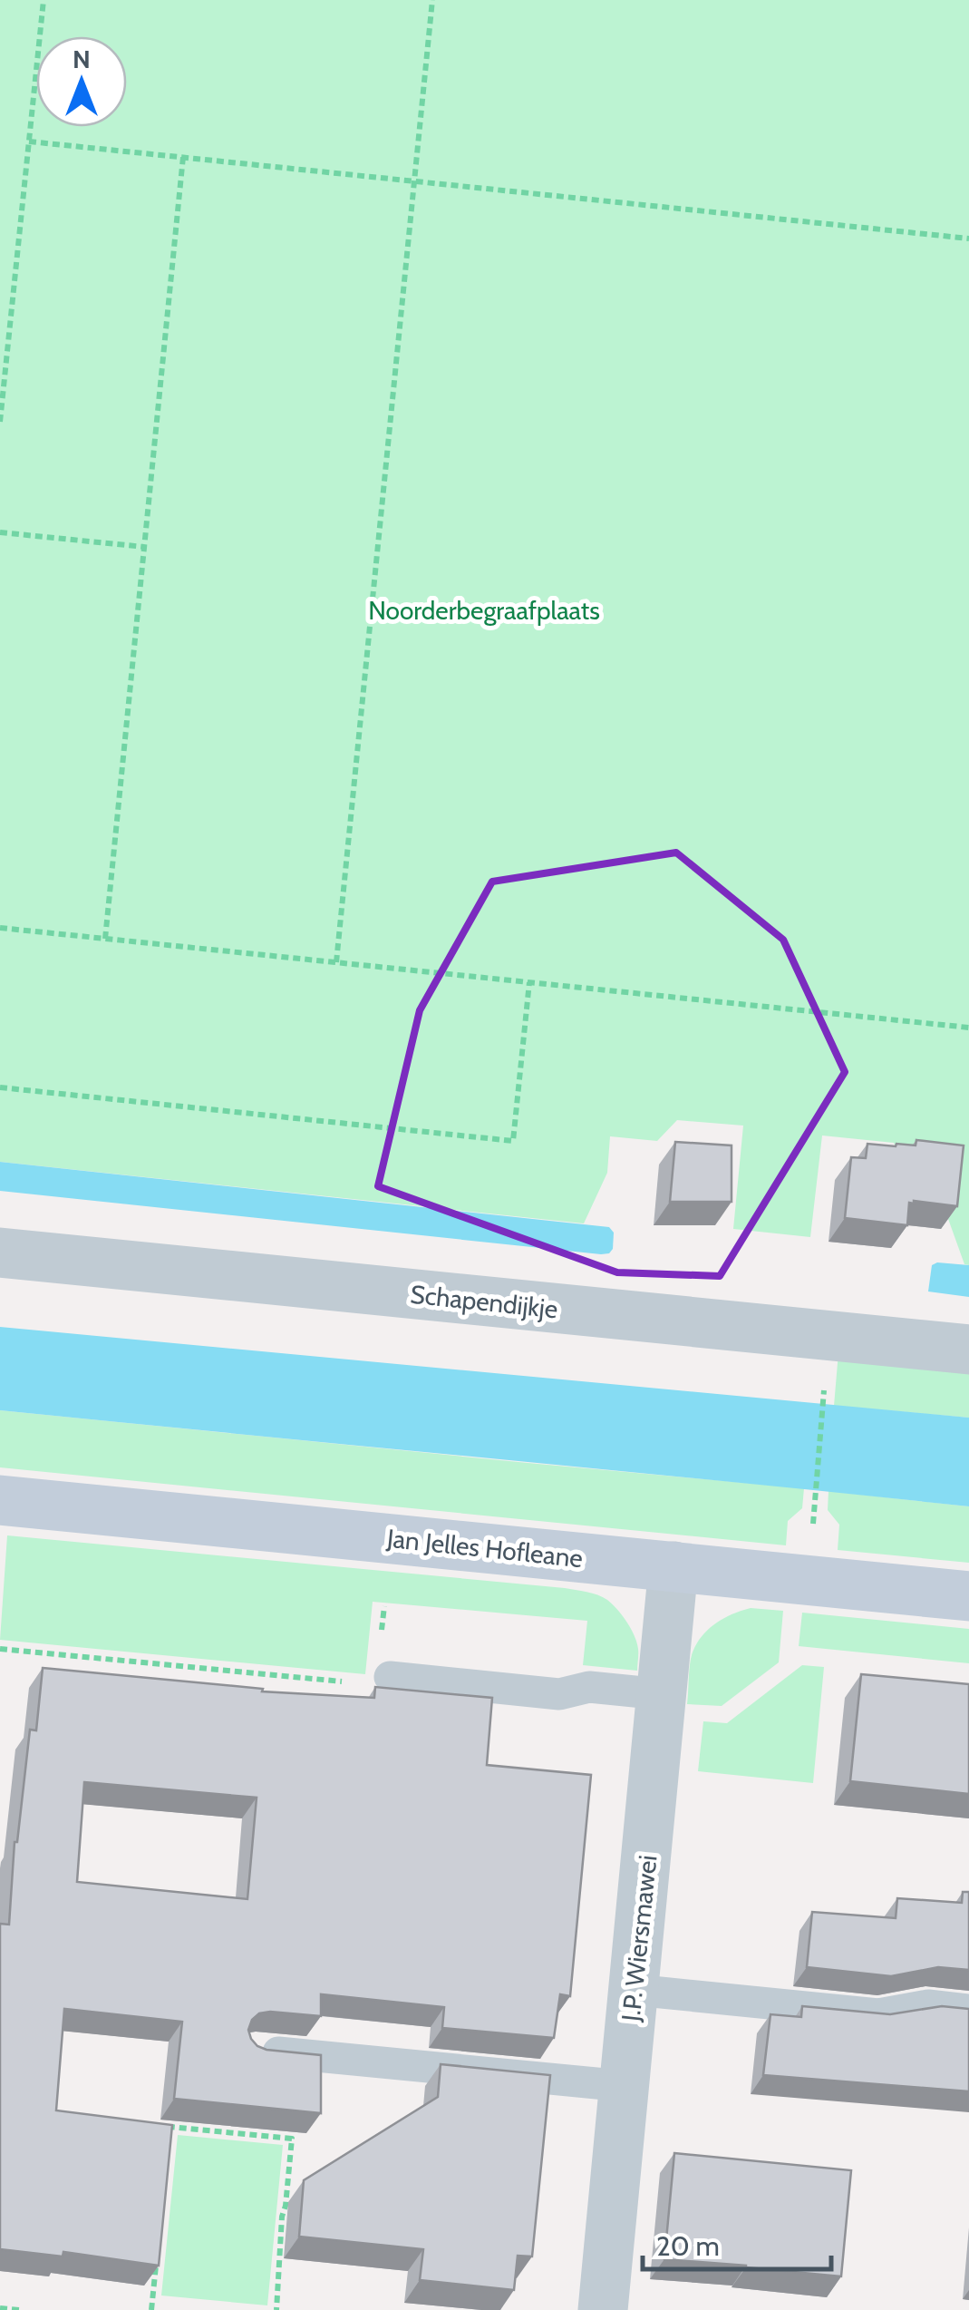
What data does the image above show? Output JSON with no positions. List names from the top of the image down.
{
  "streets": {
    "street": ["Schapendijkje", "Jan Jelles Hofleane", "J.P. Wiersmawei"]
  },
  "crossings": [
    ["Jan Jelles Hofleane", "J.P. Wiersmawei"]
  ],
  "parks": ["Noorderbegraafplaats"],
  "scale_bar": "20 m",
  "north": "top"
}
